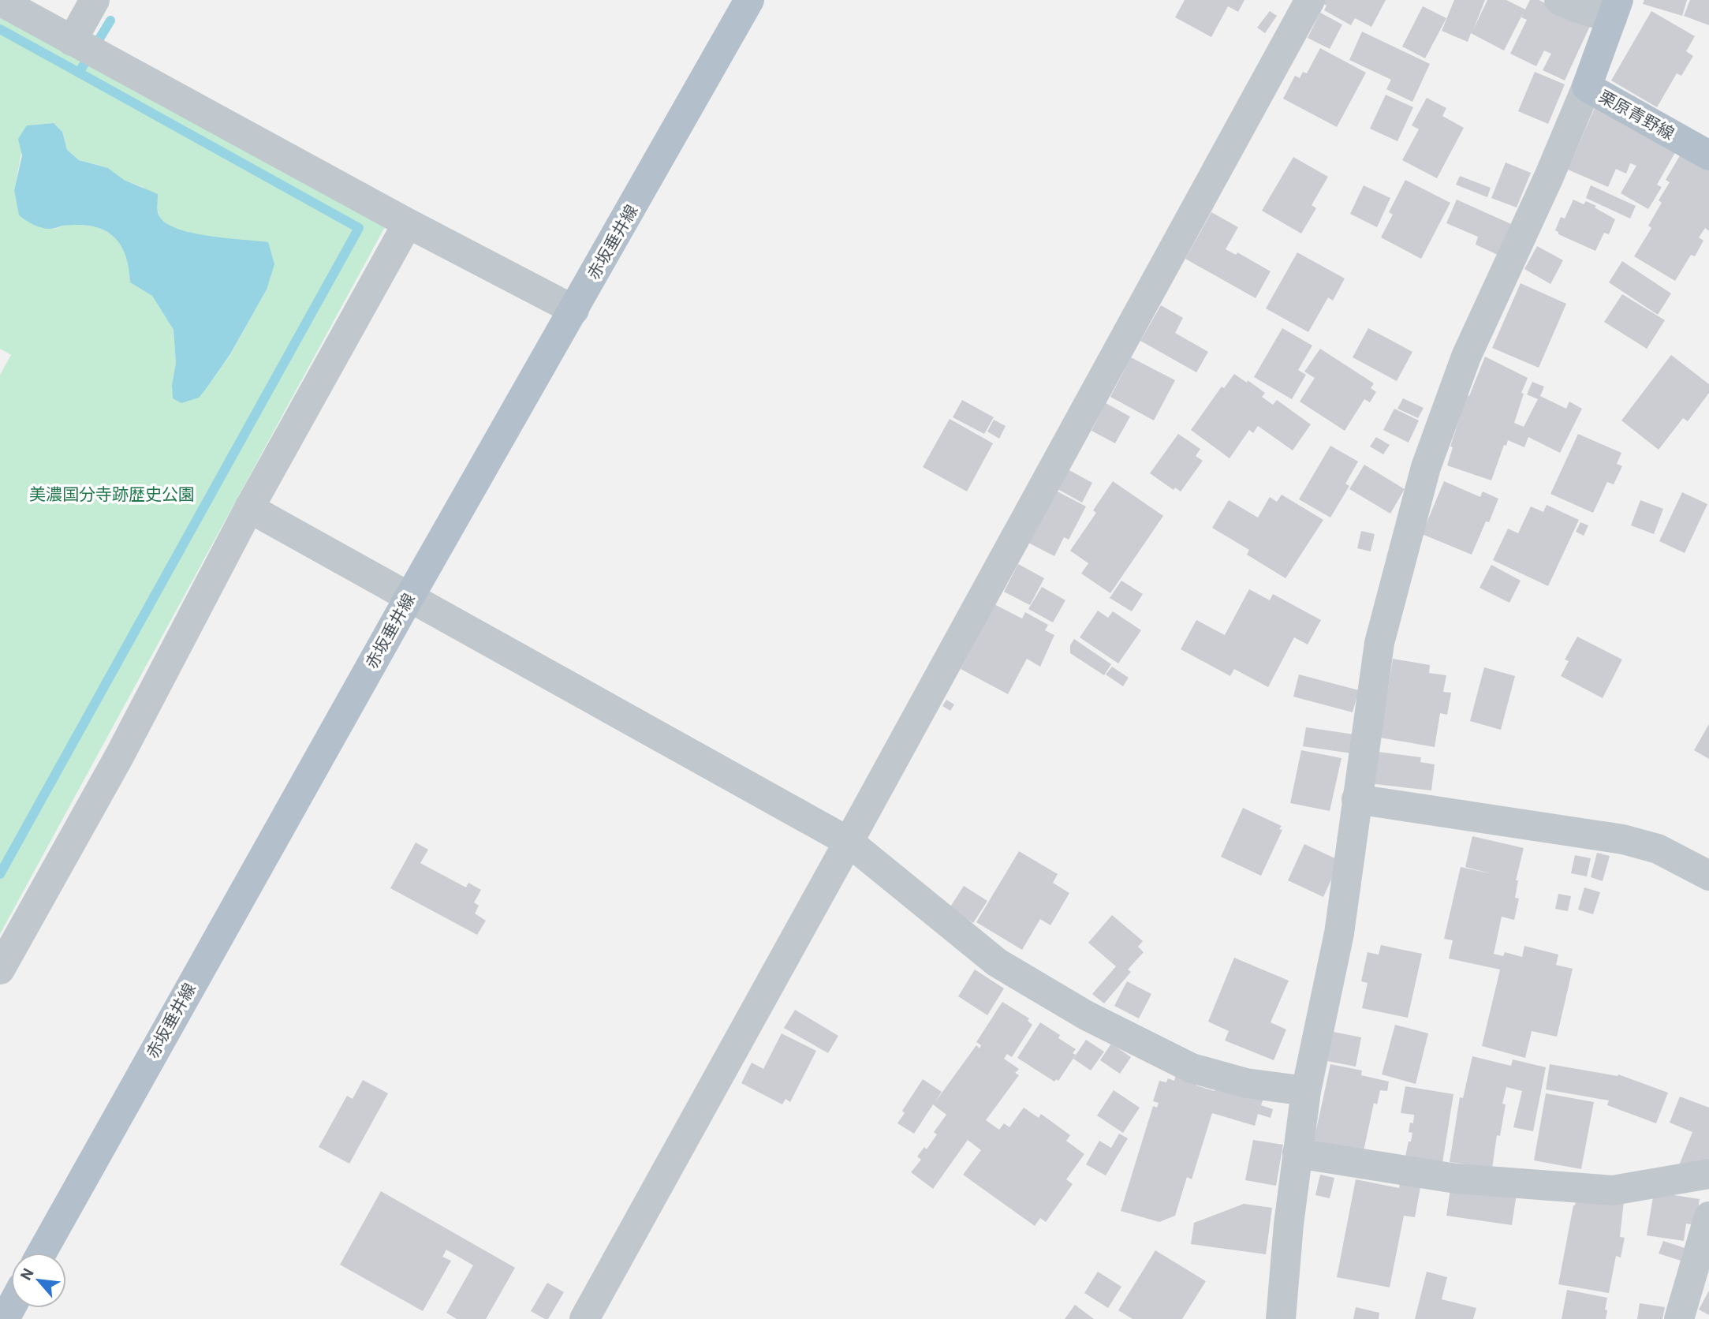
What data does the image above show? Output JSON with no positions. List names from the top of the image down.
{
  "streets": {
    "main road": ["栗原青野線", "赤坂垂井線"]
  },
  "parks": ["美濃国分寺跡歴史公園"],
  "north": "top left"
}
